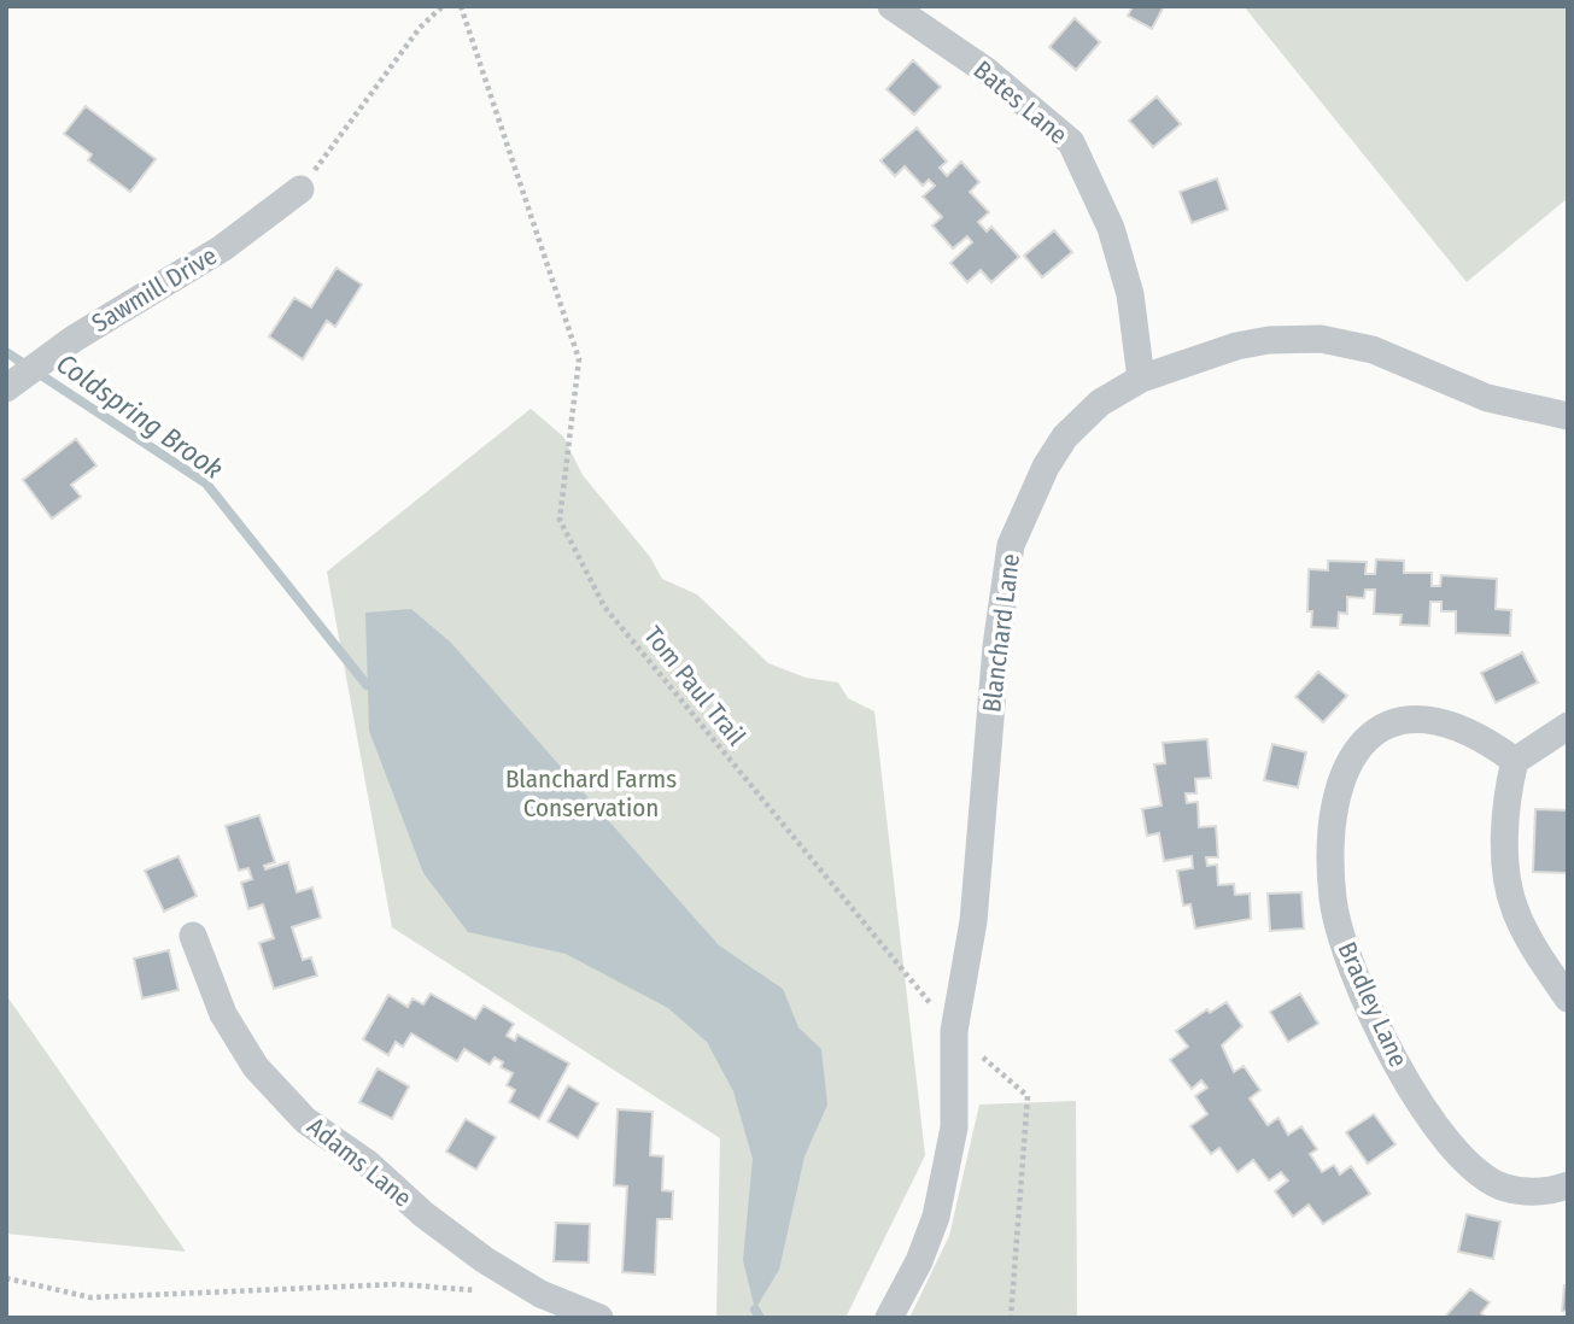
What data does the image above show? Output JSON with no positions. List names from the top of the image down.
{
  "streets": {
    "street": [
      "Bates Lane",
      "Sawmill Drive",
      "Blanchard Lane",
      "Bradley Lane",
      "Adams Lane"
    ],
    "path": ["Tom Paul Trail"]
  },
  "crossings": [
    ["Bates Lane", "Blanchard Lane"],
    ["Blanchard Lane", "Tom Paul Trail"]
  ],
  "water": ["Coldspring Brook"],
  "parks": ["Blanchard Farms Conservation"]
}
